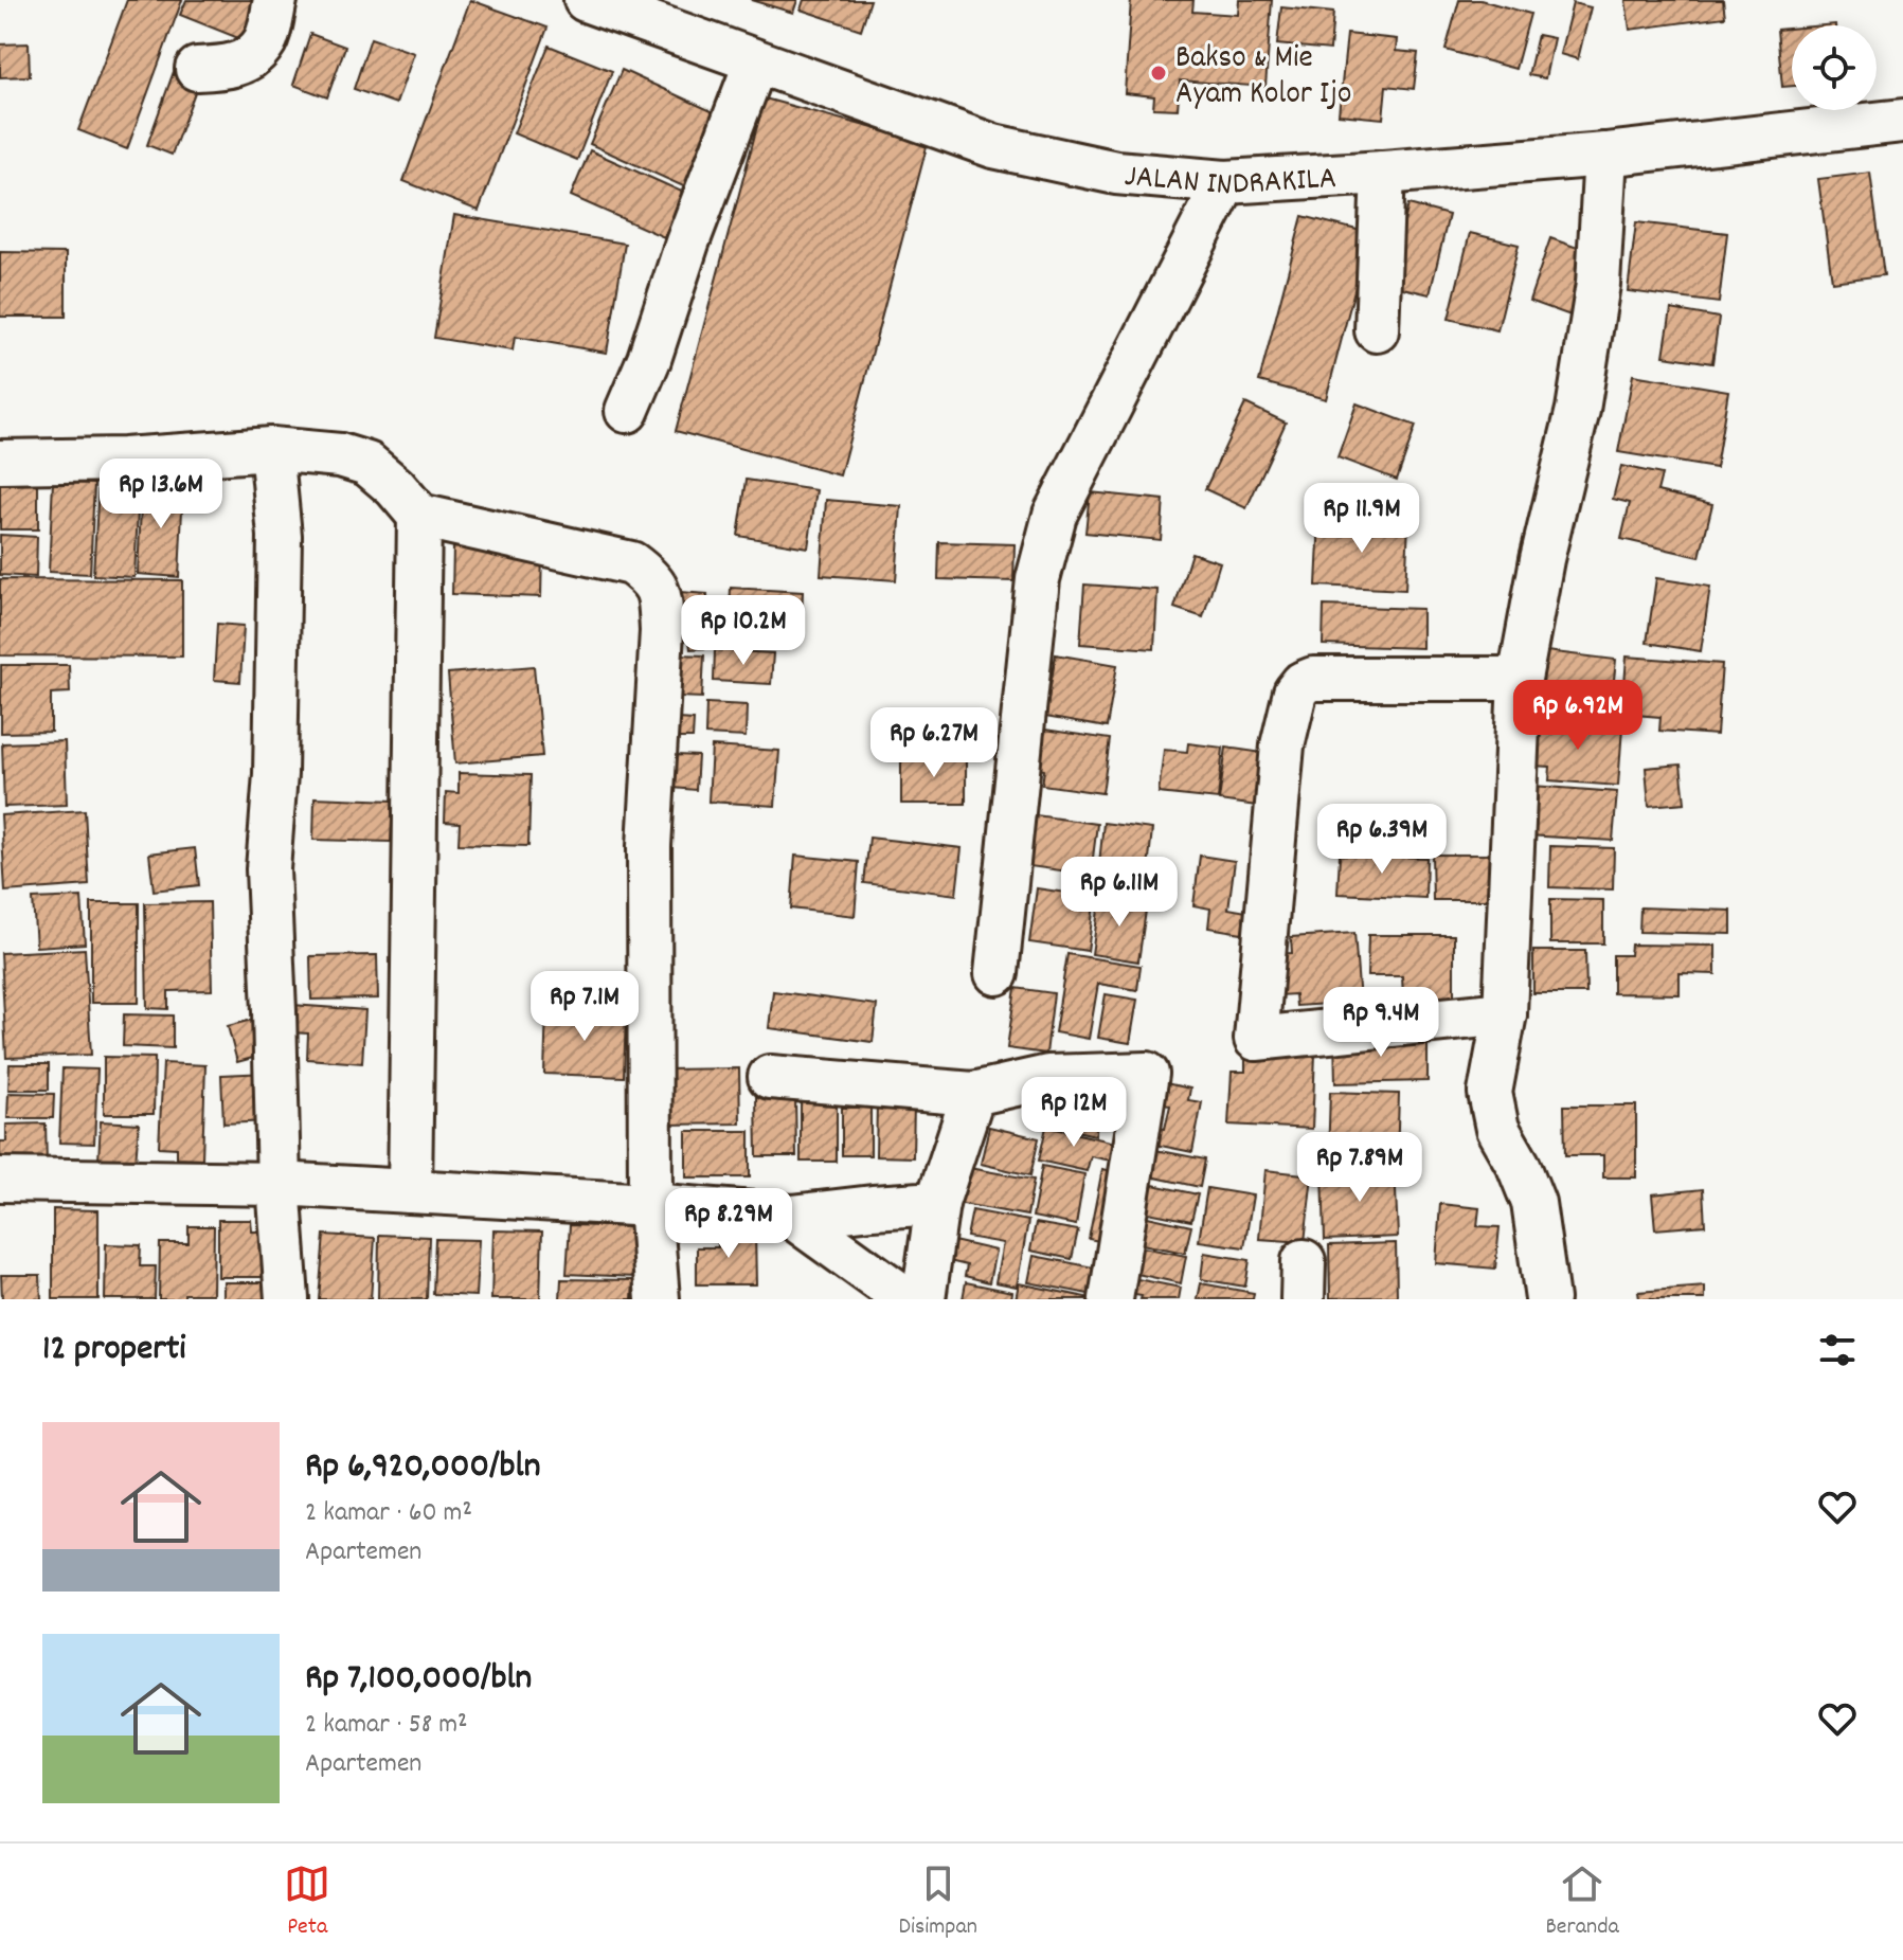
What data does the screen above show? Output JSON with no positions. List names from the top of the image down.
{
  "streets": {
    "street": ["JALAN INDRAKILA"]
  },
  "places": ["Bakso & Mie Ayam Kolor Ijo"],
  "page": {
    "price": [
      "Rp 13.6M",
      "Rp 11.9M",
      "Rp 10.2M",
      "Rp 6.92M",
      "Rp 6.27M",
      "Rp 6.39M",
      "Rp 6.11M",
      "Rp 7.1M",
      "Rp 9.4M",
      "Rp 12M",
      "Rp 7.89M",
      "Rp 8.29M"
    ],
    "heading": "12 properti",
    "list": [
      {
        "name": "Rp 6,920,000/bln",
        "note": "2 kamar · 60 m² · Apartemen"
      },
      {
        "name": "Rp 7,100,000/bln",
        "note": "2 kamar · 58 m² · Apartemen"
      }
    ],
    "tabs": ["Peta", "Disimpan", "Beranda"]
  }
}
